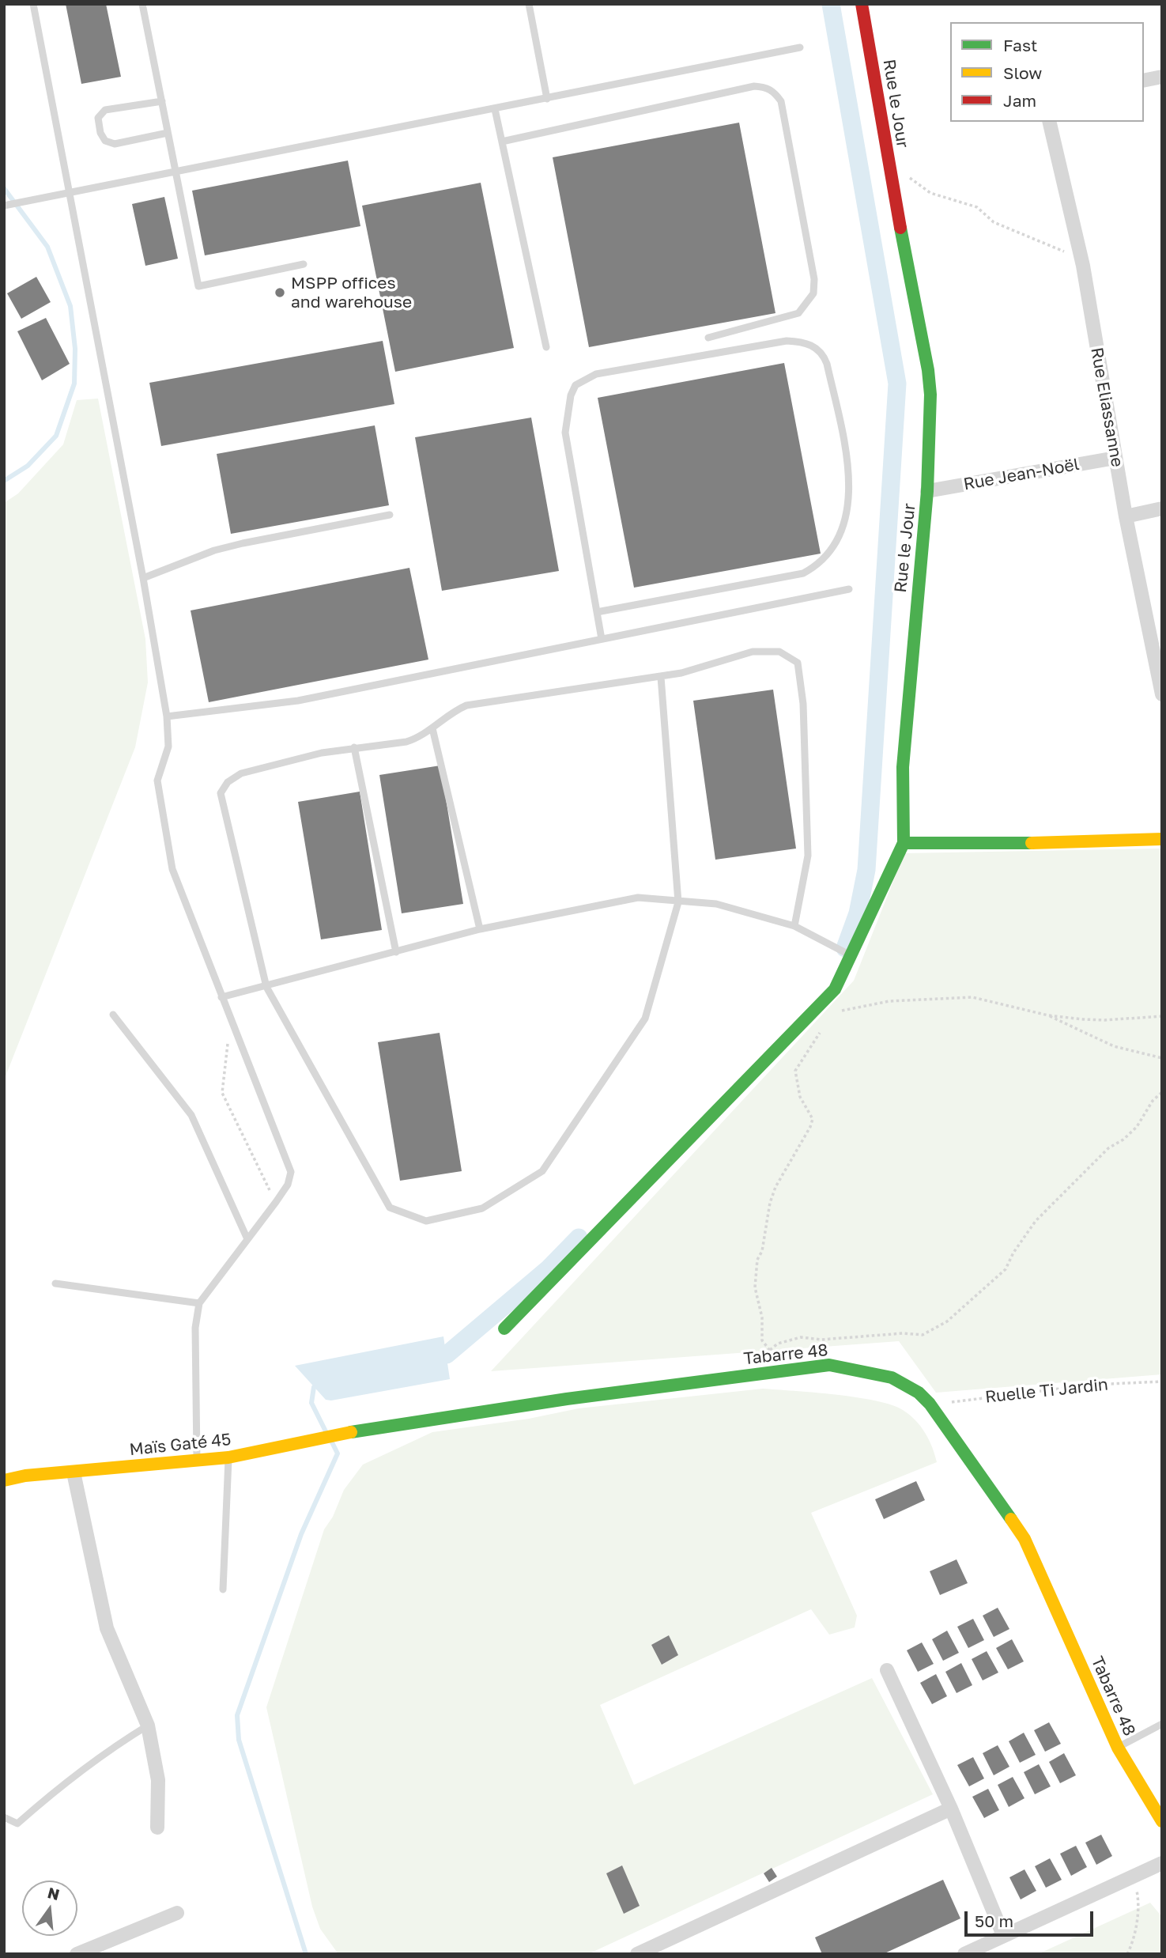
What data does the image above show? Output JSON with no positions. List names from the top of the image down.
{
  "streets": {
    "street": [
      "Rue le Jour",
      "Rue Eliassanne",
      "Rue Jean-Noël",
      "Tabarre 48",
      "Maïs Gaté 45"
    ],
    "path": ["Ruelle Ti Jardin"]
  },
  "crossings": [
    ["Rue le Jour", "Rue Jean-Noël"],
    ["Rue Eliassanne", "Rue Jean-Noël"],
    ["Tabarre 48", "Ruelle Ti Jardin"],
    ["Tabarre 48", "Maïs Gaté 45"]
  ],
  "places": ["MSPP offices and warehouse"],
  "legend": ["Fast", "Slow", "Jam"],
  "scale_bar": "50 m",
  "north": "top"
}
